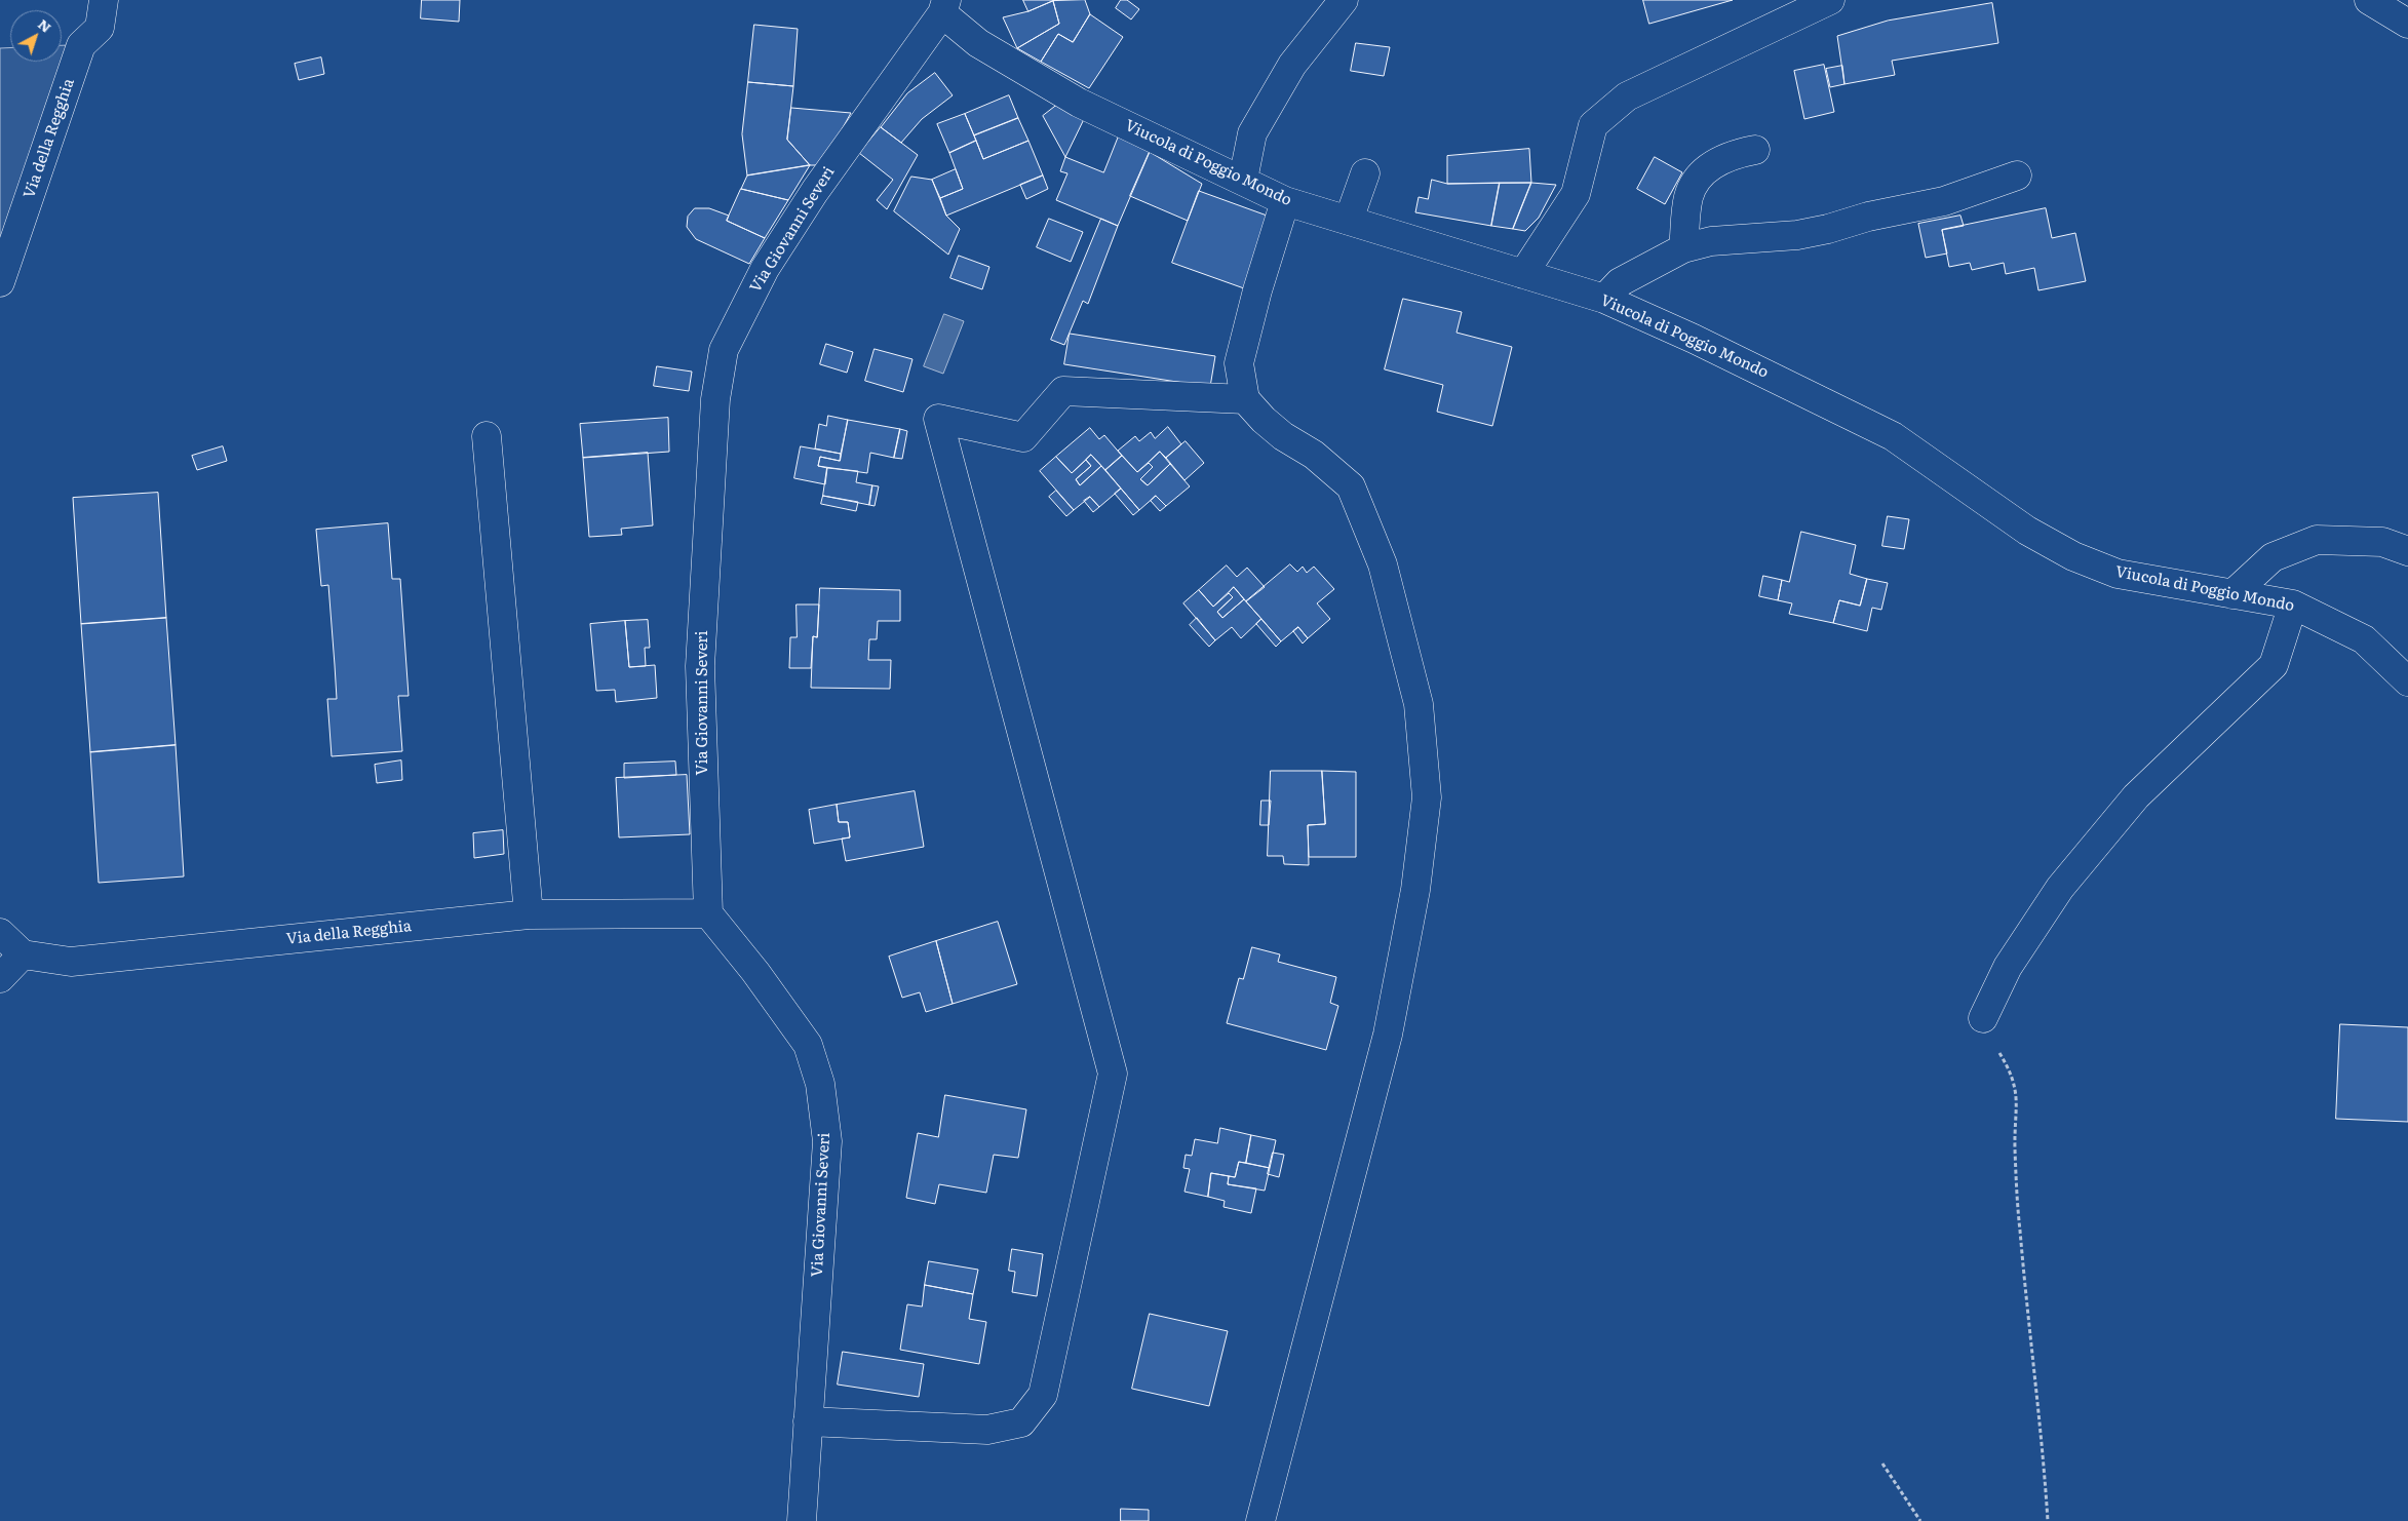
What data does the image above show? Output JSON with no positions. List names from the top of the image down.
{
  "streets": {
    "street": ["Via della Regghia", "Viucola di Poggio Mondo", "Via Giovanni Severi"]
  },
  "crossings": [
    ["Via della Regghia", "Via Giovanni Severi"],
    ["Viucola di Poggio Mondo", "Via Giovanni Severi"]
  ],
  "north": "top right"
}
